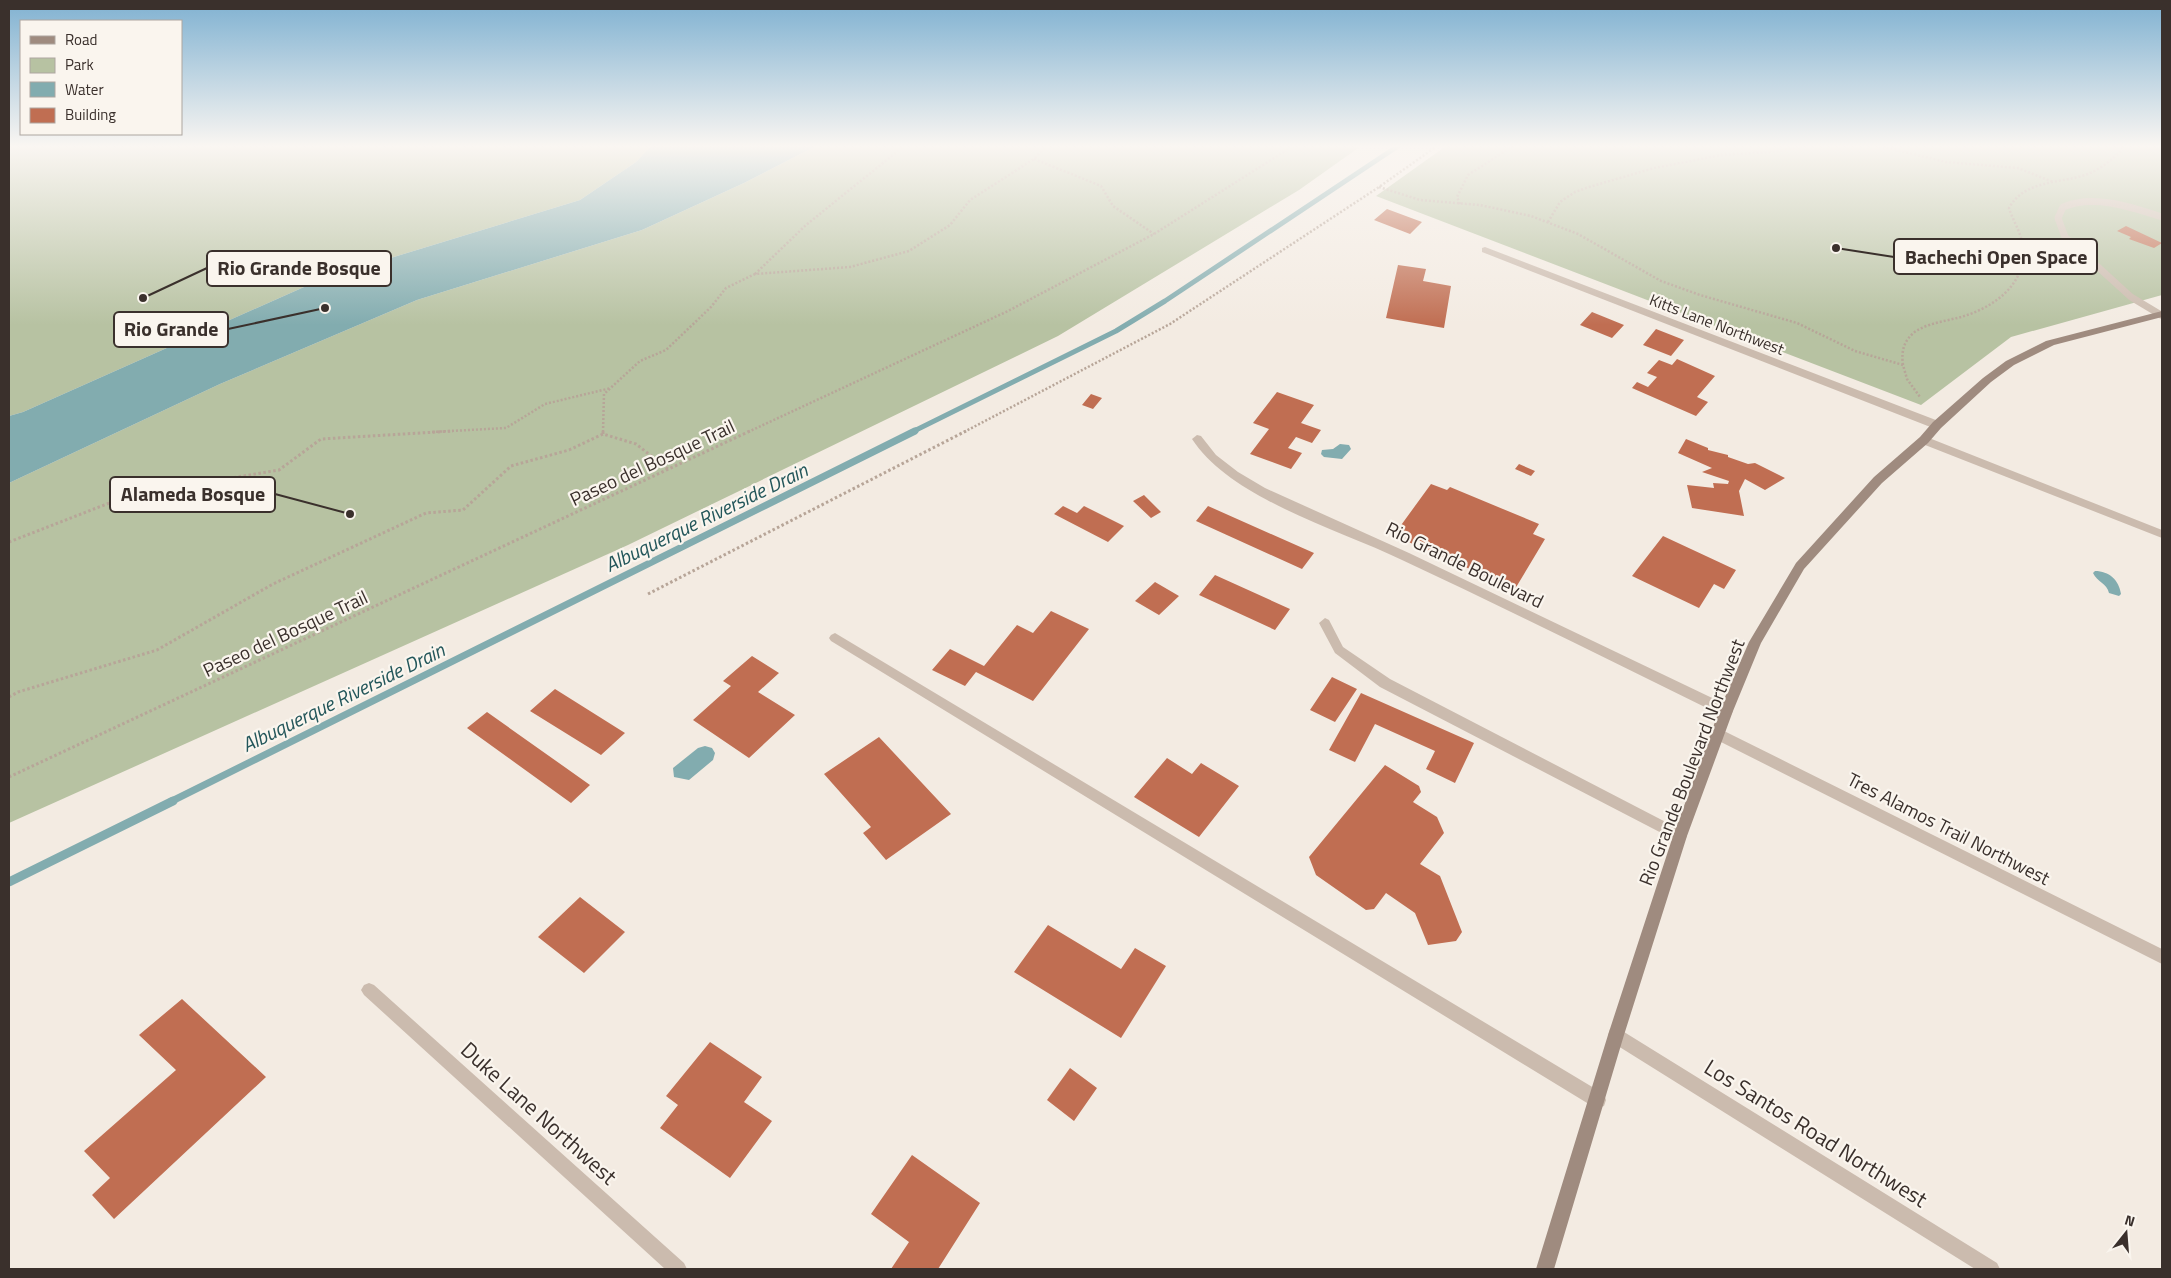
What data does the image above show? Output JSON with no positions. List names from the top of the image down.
{
  "streets": {
    "street": [
      "Kitts Lane Northwest",
      "Rio Grande Boulevard",
      "Rio Grande Boulevard Northwest",
      "Tres Alamos Trail Northwest",
      "Duke Lane Northwest",
      "Los Santos Road Northwest"
    ],
    "path": ["Paseo del Bosque Trail"]
  },
  "crossings": [
    ["Kitts Lane Northwest", "Rio Grande Boulevard Northwest"],
    ["Rio Grande Boulevard", "Rio Grande Boulevard Northwest"],
    ["Rio Grande Boulevard Northwest", "Tres Alamos Trail Northwest"],
    ["Rio Grande Boulevard Northwest", "Los Santos Road Northwest"]
  ],
  "water": ["Albuquerque Riverside Drain"],
  "places": [
    "Bachechi Open Space",
    "Rio Grande Bosque",
    "Rio Grande",
    "Alameda Bosque"
  ],
  "legend": [
    "Road",
    "Park",
    "Water",
    "Building"
  ],
  "north": "top"
}
